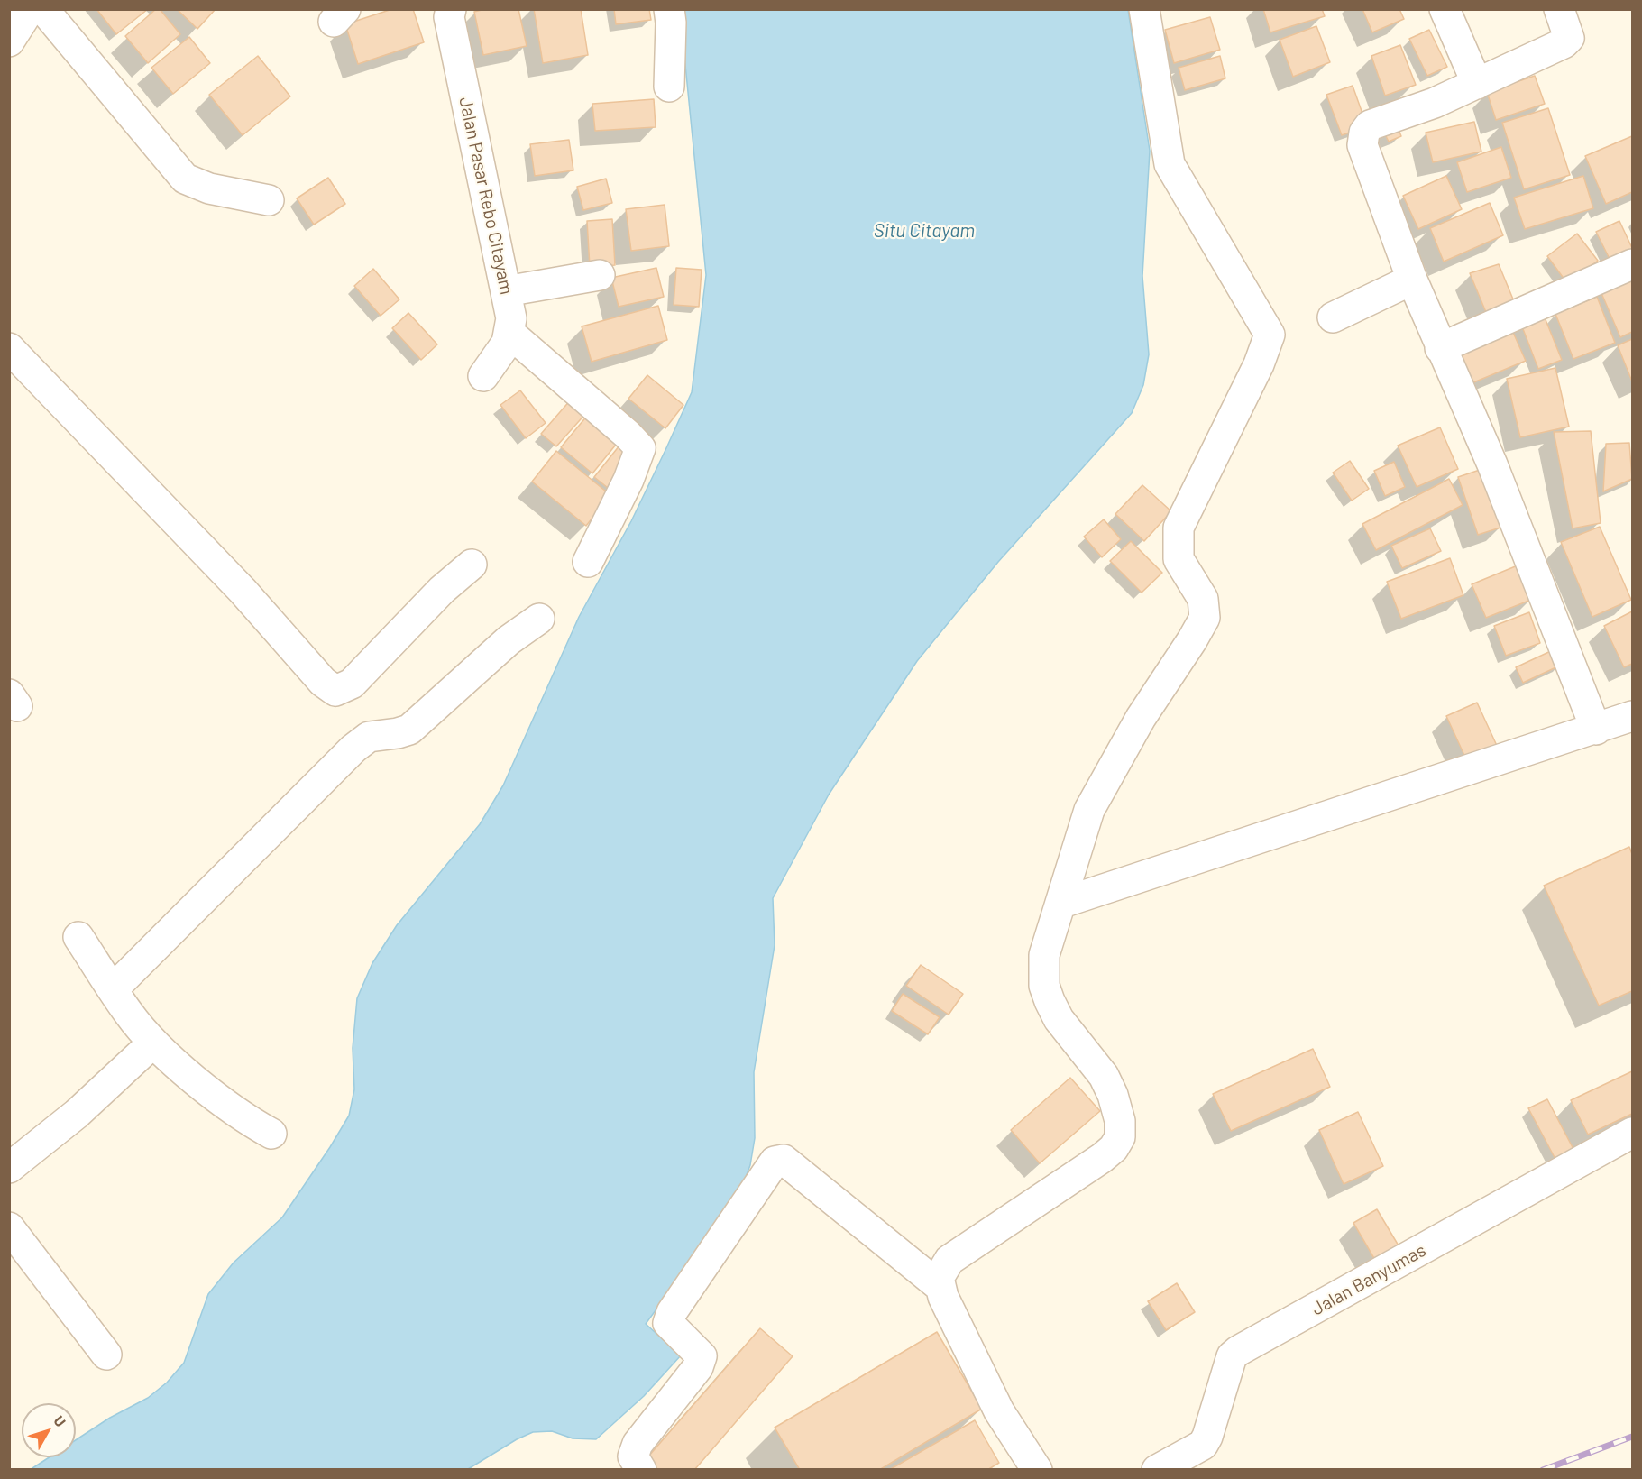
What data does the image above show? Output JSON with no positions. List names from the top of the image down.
{
  "streets": {
    "street": ["Jalan Pasar Rebo Citayam", "Jalan Banyumas"]
  },
  "water": ["Situ Citayam"],
  "north": "top right"
}
